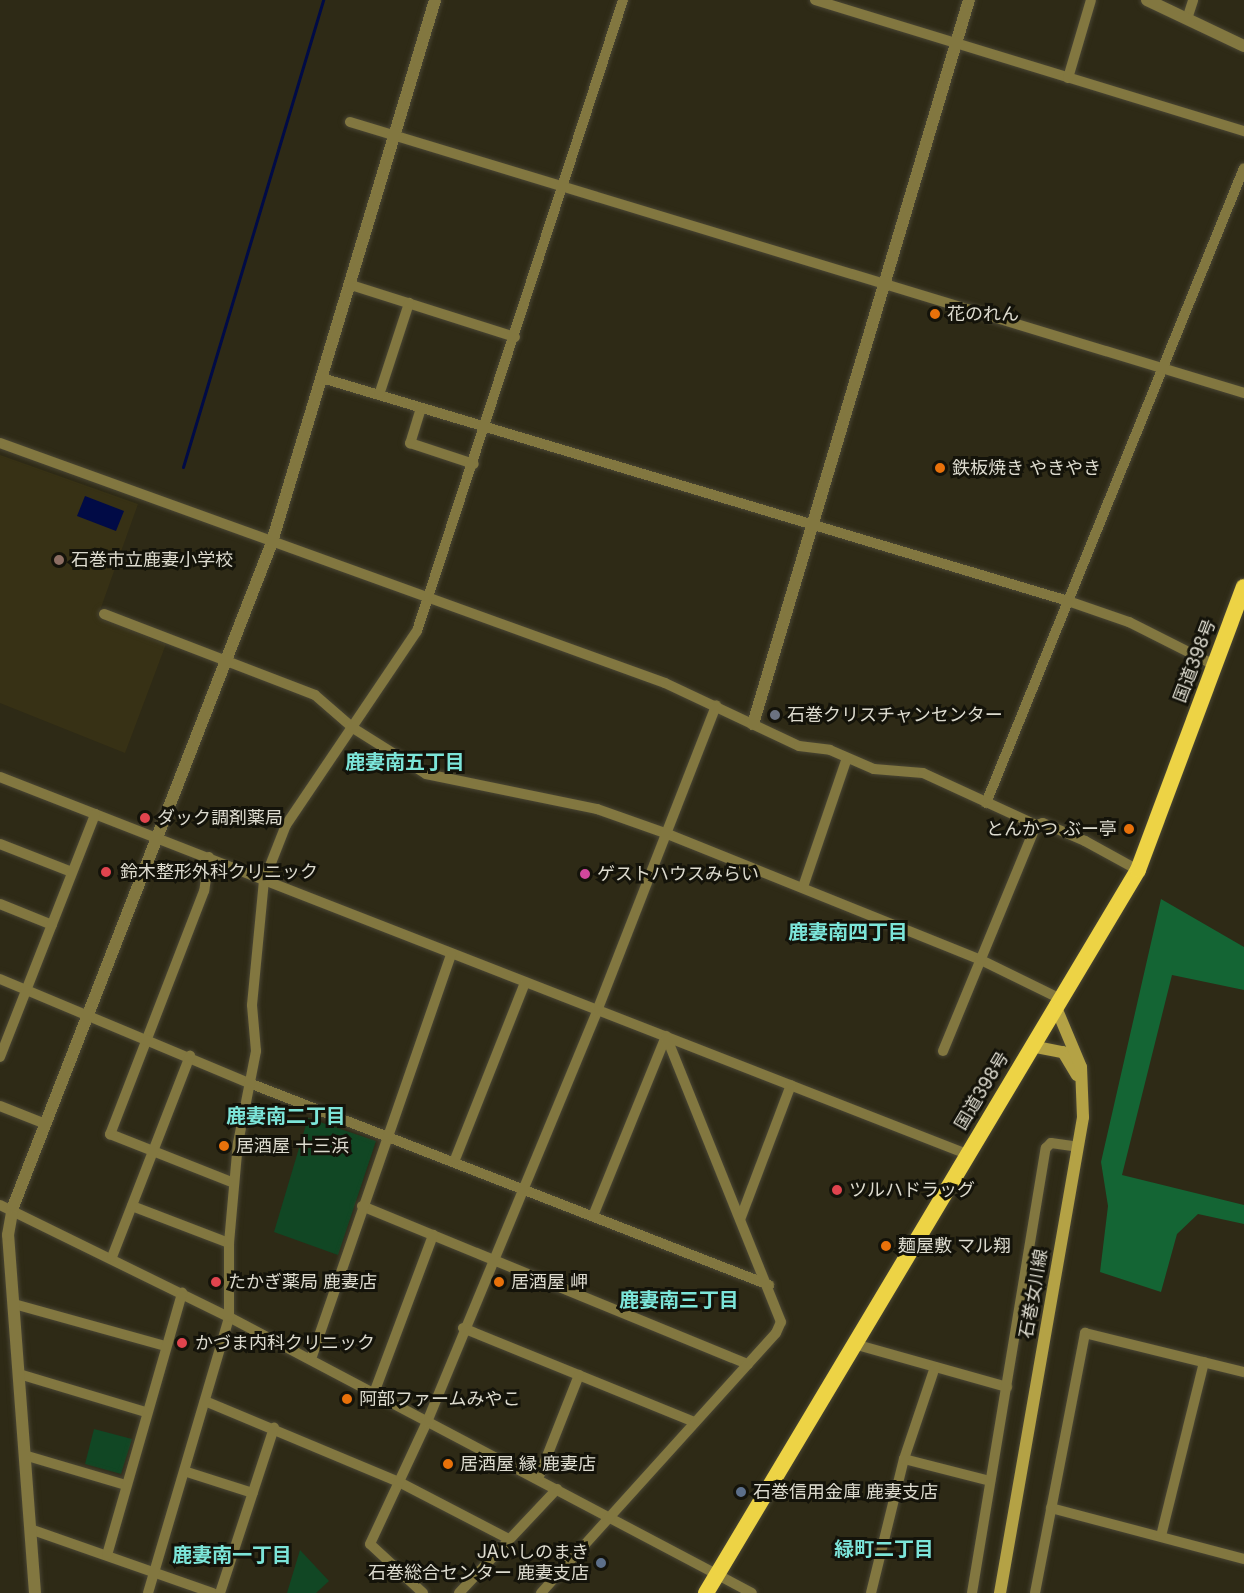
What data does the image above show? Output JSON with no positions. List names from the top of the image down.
{
  "streets": {
    "highway": ["国道398号"],
    "main road": ["石巻女川線"]
  },
  "crossings": [
    ["国道398号", "石巻女川線"]
  ],
  "districts": [
    "鹿妻南五丁目",
    "鹿妻南四丁目",
    "鹿妻南二丁目",
    "鹿妻南三丁目",
    "緑町二丁目",
    "鹿妻南一丁目"
  ],
  "places": [
    "花のれん",
    "鉄板焼き やきやき",
    "石巻市立鹿妻小学校",
    "石巻クリスチャンセンター",
    "ダック調剤薬局",
    "とんかつ ぶー亭",
    "鈴木整形外科クリニック",
    "ゲストハウスみらい",
    "居酒屋 十三浜",
    "ツルハドラッグ",
    "麺屋敷 マル翔",
    "たかぎ薬局 鹿妻店",
    "居酒屋 岬",
    "かづま内科クリニック",
    "阿部ファームみやこ",
    "居酒屋 縁 鹿妻店",
    "石巻信用金庫 鹿妻支店",
    "JAいしのまき 石巻総合センター 鹿妻支店"
  ]
}
